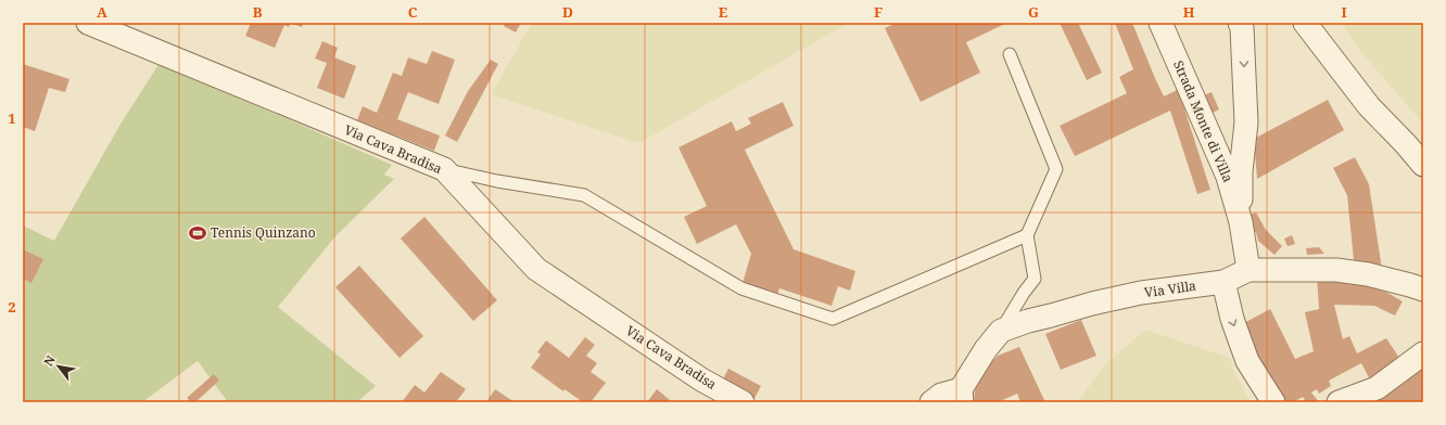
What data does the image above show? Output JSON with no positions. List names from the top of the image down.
{
  "streets": {
    "street": ["Strada Monte di Villa", "Via Cava Bradisa", "Via Villa"]
  },
  "crossings": [
    ["Strada Monte di Villa", "Via Villa"]
  ],
  "places": {
    "sports": ["Tennis Quinzano"]
  },
  "north": "top left",
  "grid": {
    "columns": [
      "A",
      "B",
      "C",
      "D",
      "E",
      "F",
      "G",
      "H",
      "I"
    ],
    "rows": ["1", "2"]
  }
}
